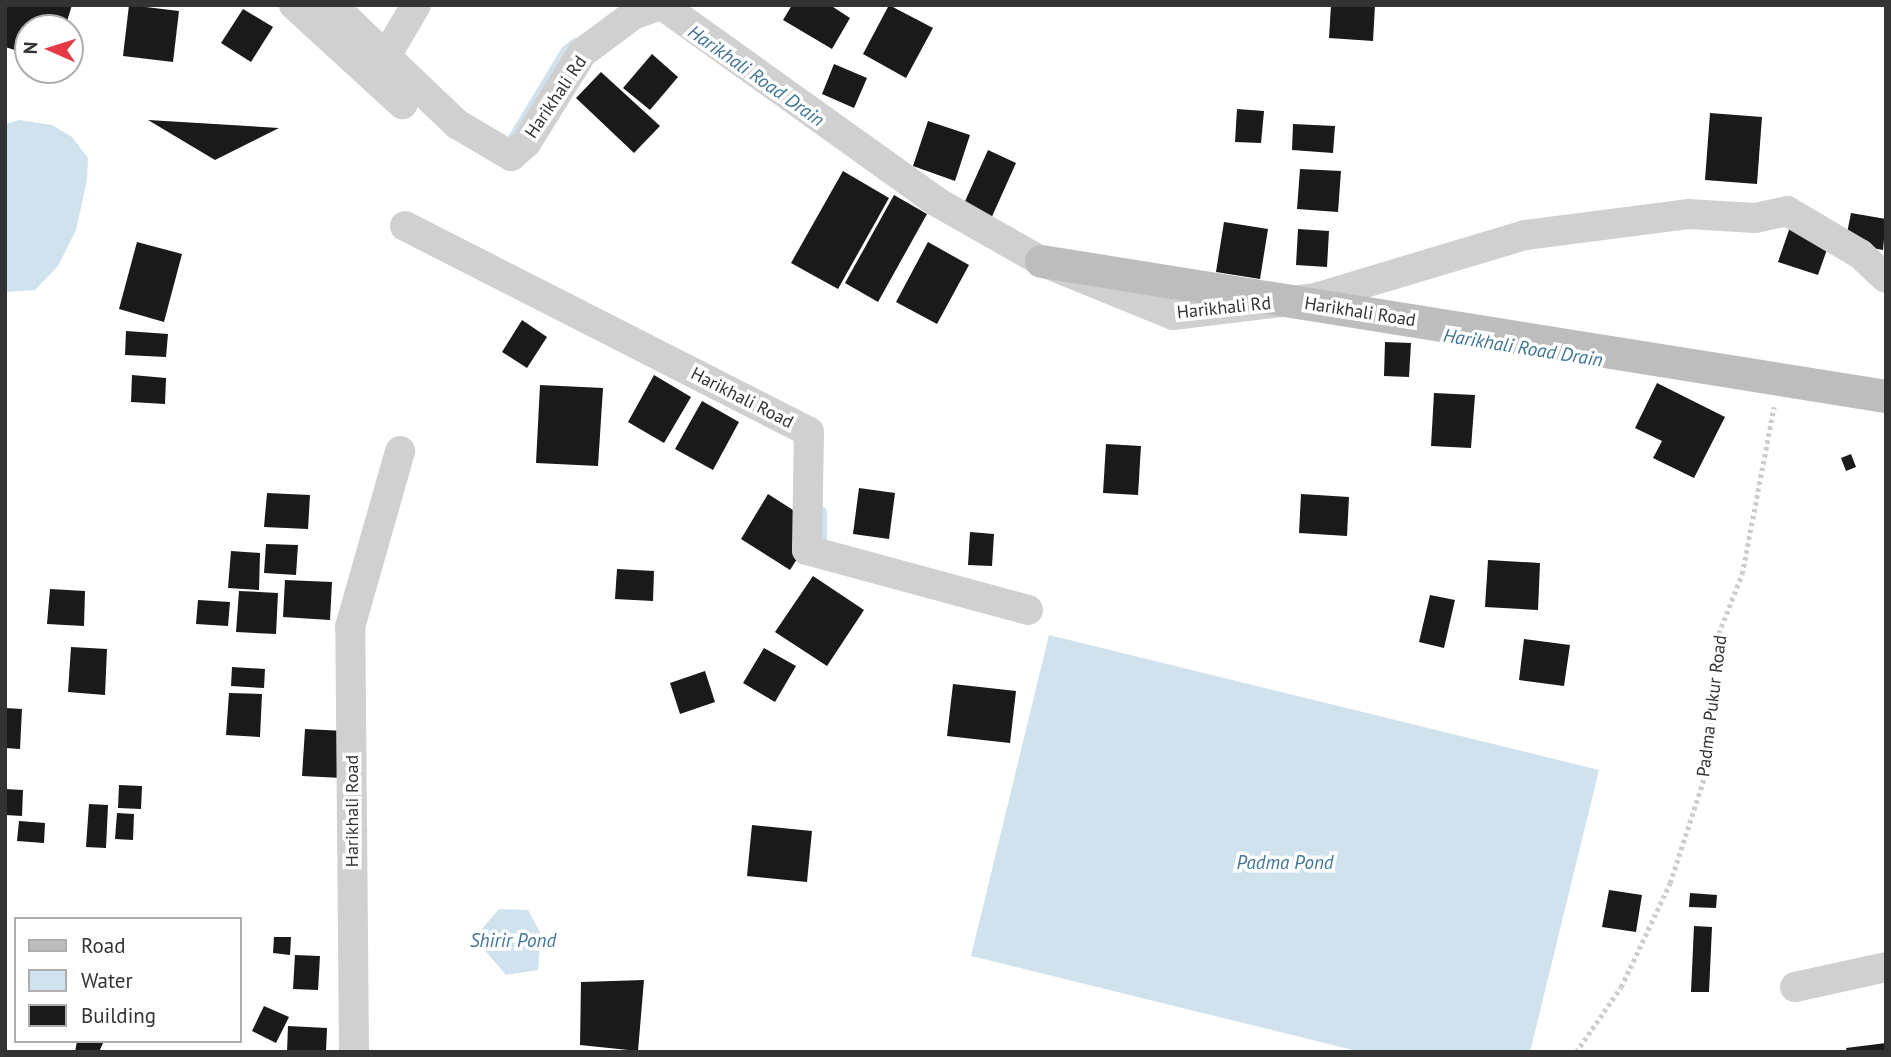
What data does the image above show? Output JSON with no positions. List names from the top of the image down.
{
  "streets": {
    "main road": ["Harikhali Road"],
    "street": ["Harikhali Rd"],
    "path": ["Padma Pukur Road"]
  },
  "crossings": [
    ["Harikhali Rd", "Harikhali Road"],
    ["Harikhali Road", "Padma Pukur Road"]
  ],
  "water": ["Harikhali Road Drain", "Padma Pond", "Shirir Pond"],
  "legend": ["Road", "Water", "Building"],
  "north": "left"
}
